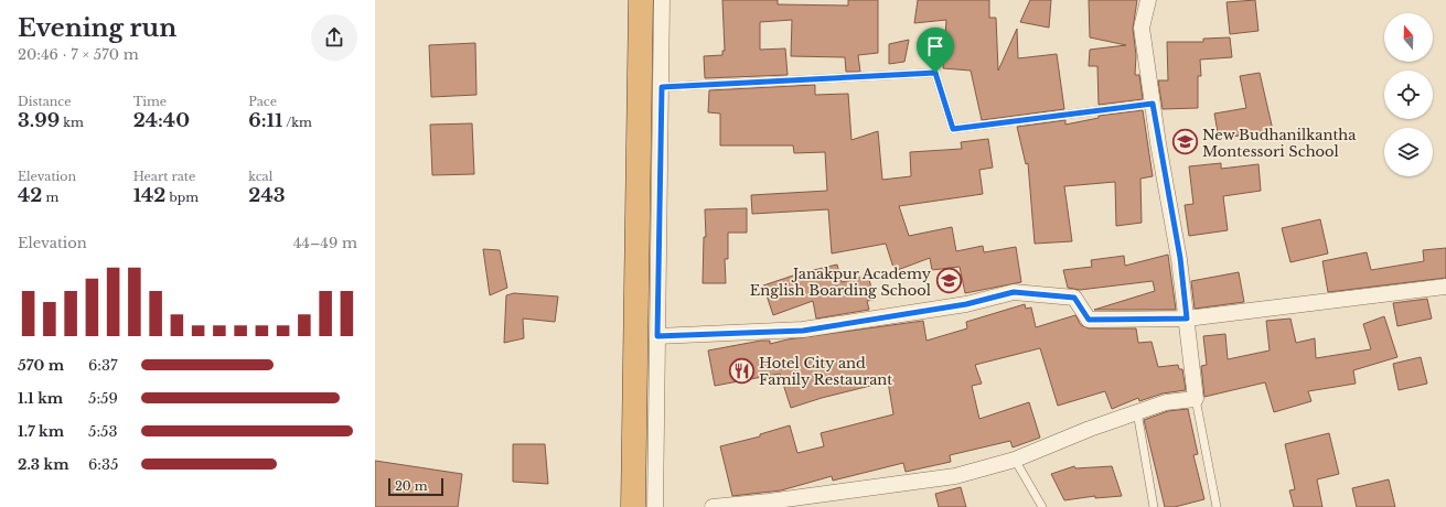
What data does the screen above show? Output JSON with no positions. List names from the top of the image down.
{
  "places": {
    "school or university": ["New Budhanilkantha Montessori School", "Janakpur Academy English Boarding School"],
    "restaurant": ["Hotel City and Family Restaurant"]
  },
  "scale_bar": "20 m",
  "north": "top",
  "page": {
    "heading": ["Evening run", "20:46 · 7 × 570 m"],
    "stats": [
      ["Distance", "3.99 km"],
      ["Time", "24:40"],
      ["Pace", "6:11 /km"],
      ["Elevation", "42 m"],
      ["Heart rate", "142 bpm"],
      ["kcal", "243"]
    ],
    "chart": ["Elevation", "44–49 m"],
    "list": [
      {
        "name": "570 m",
        "note": "6:37"
      },
      {
        "name": "1.1 km",
        "note": "5:59"
      },
      {
        "name": "1.7 km",
        "note": "5:53"
      },
      {
        "name": "2.3 km",
        "note": "6:35"
      }
    ],
    "scale": "20 m"
  }
}
